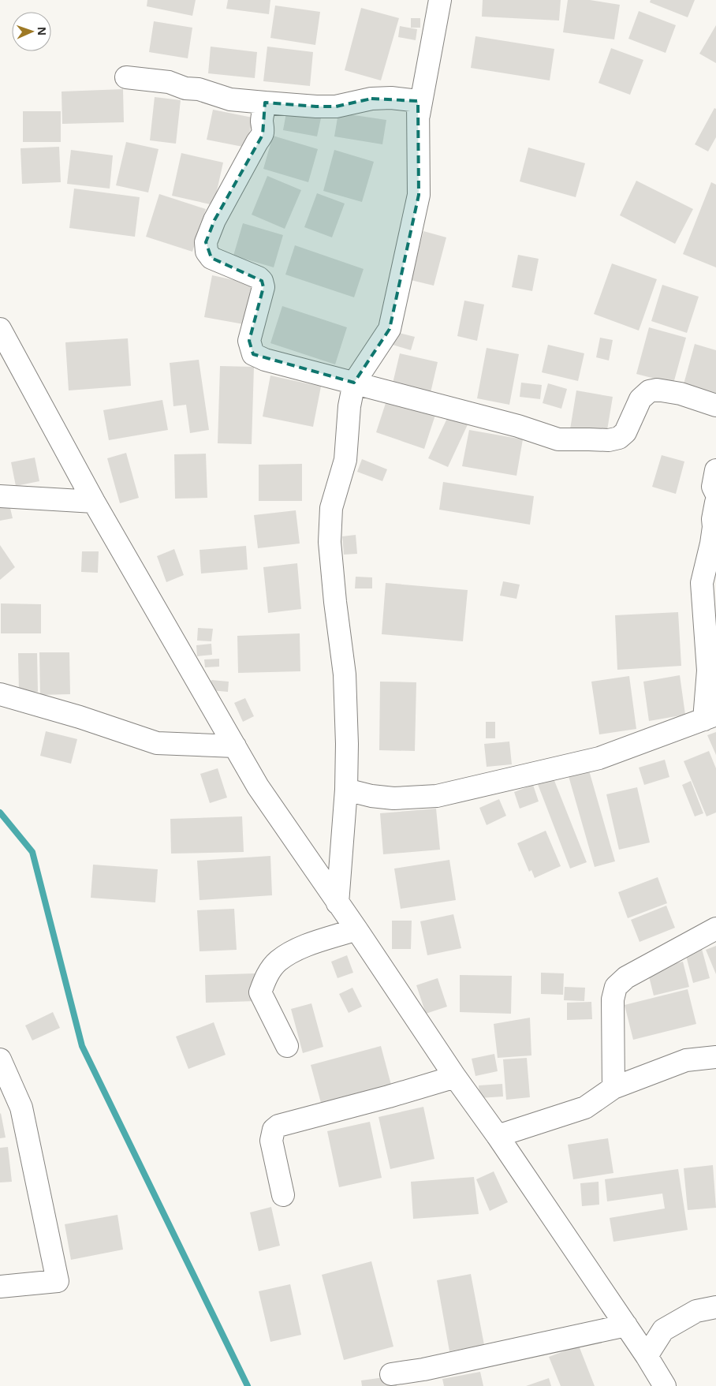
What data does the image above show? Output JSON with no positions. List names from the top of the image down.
{
  "north": "right"
}
